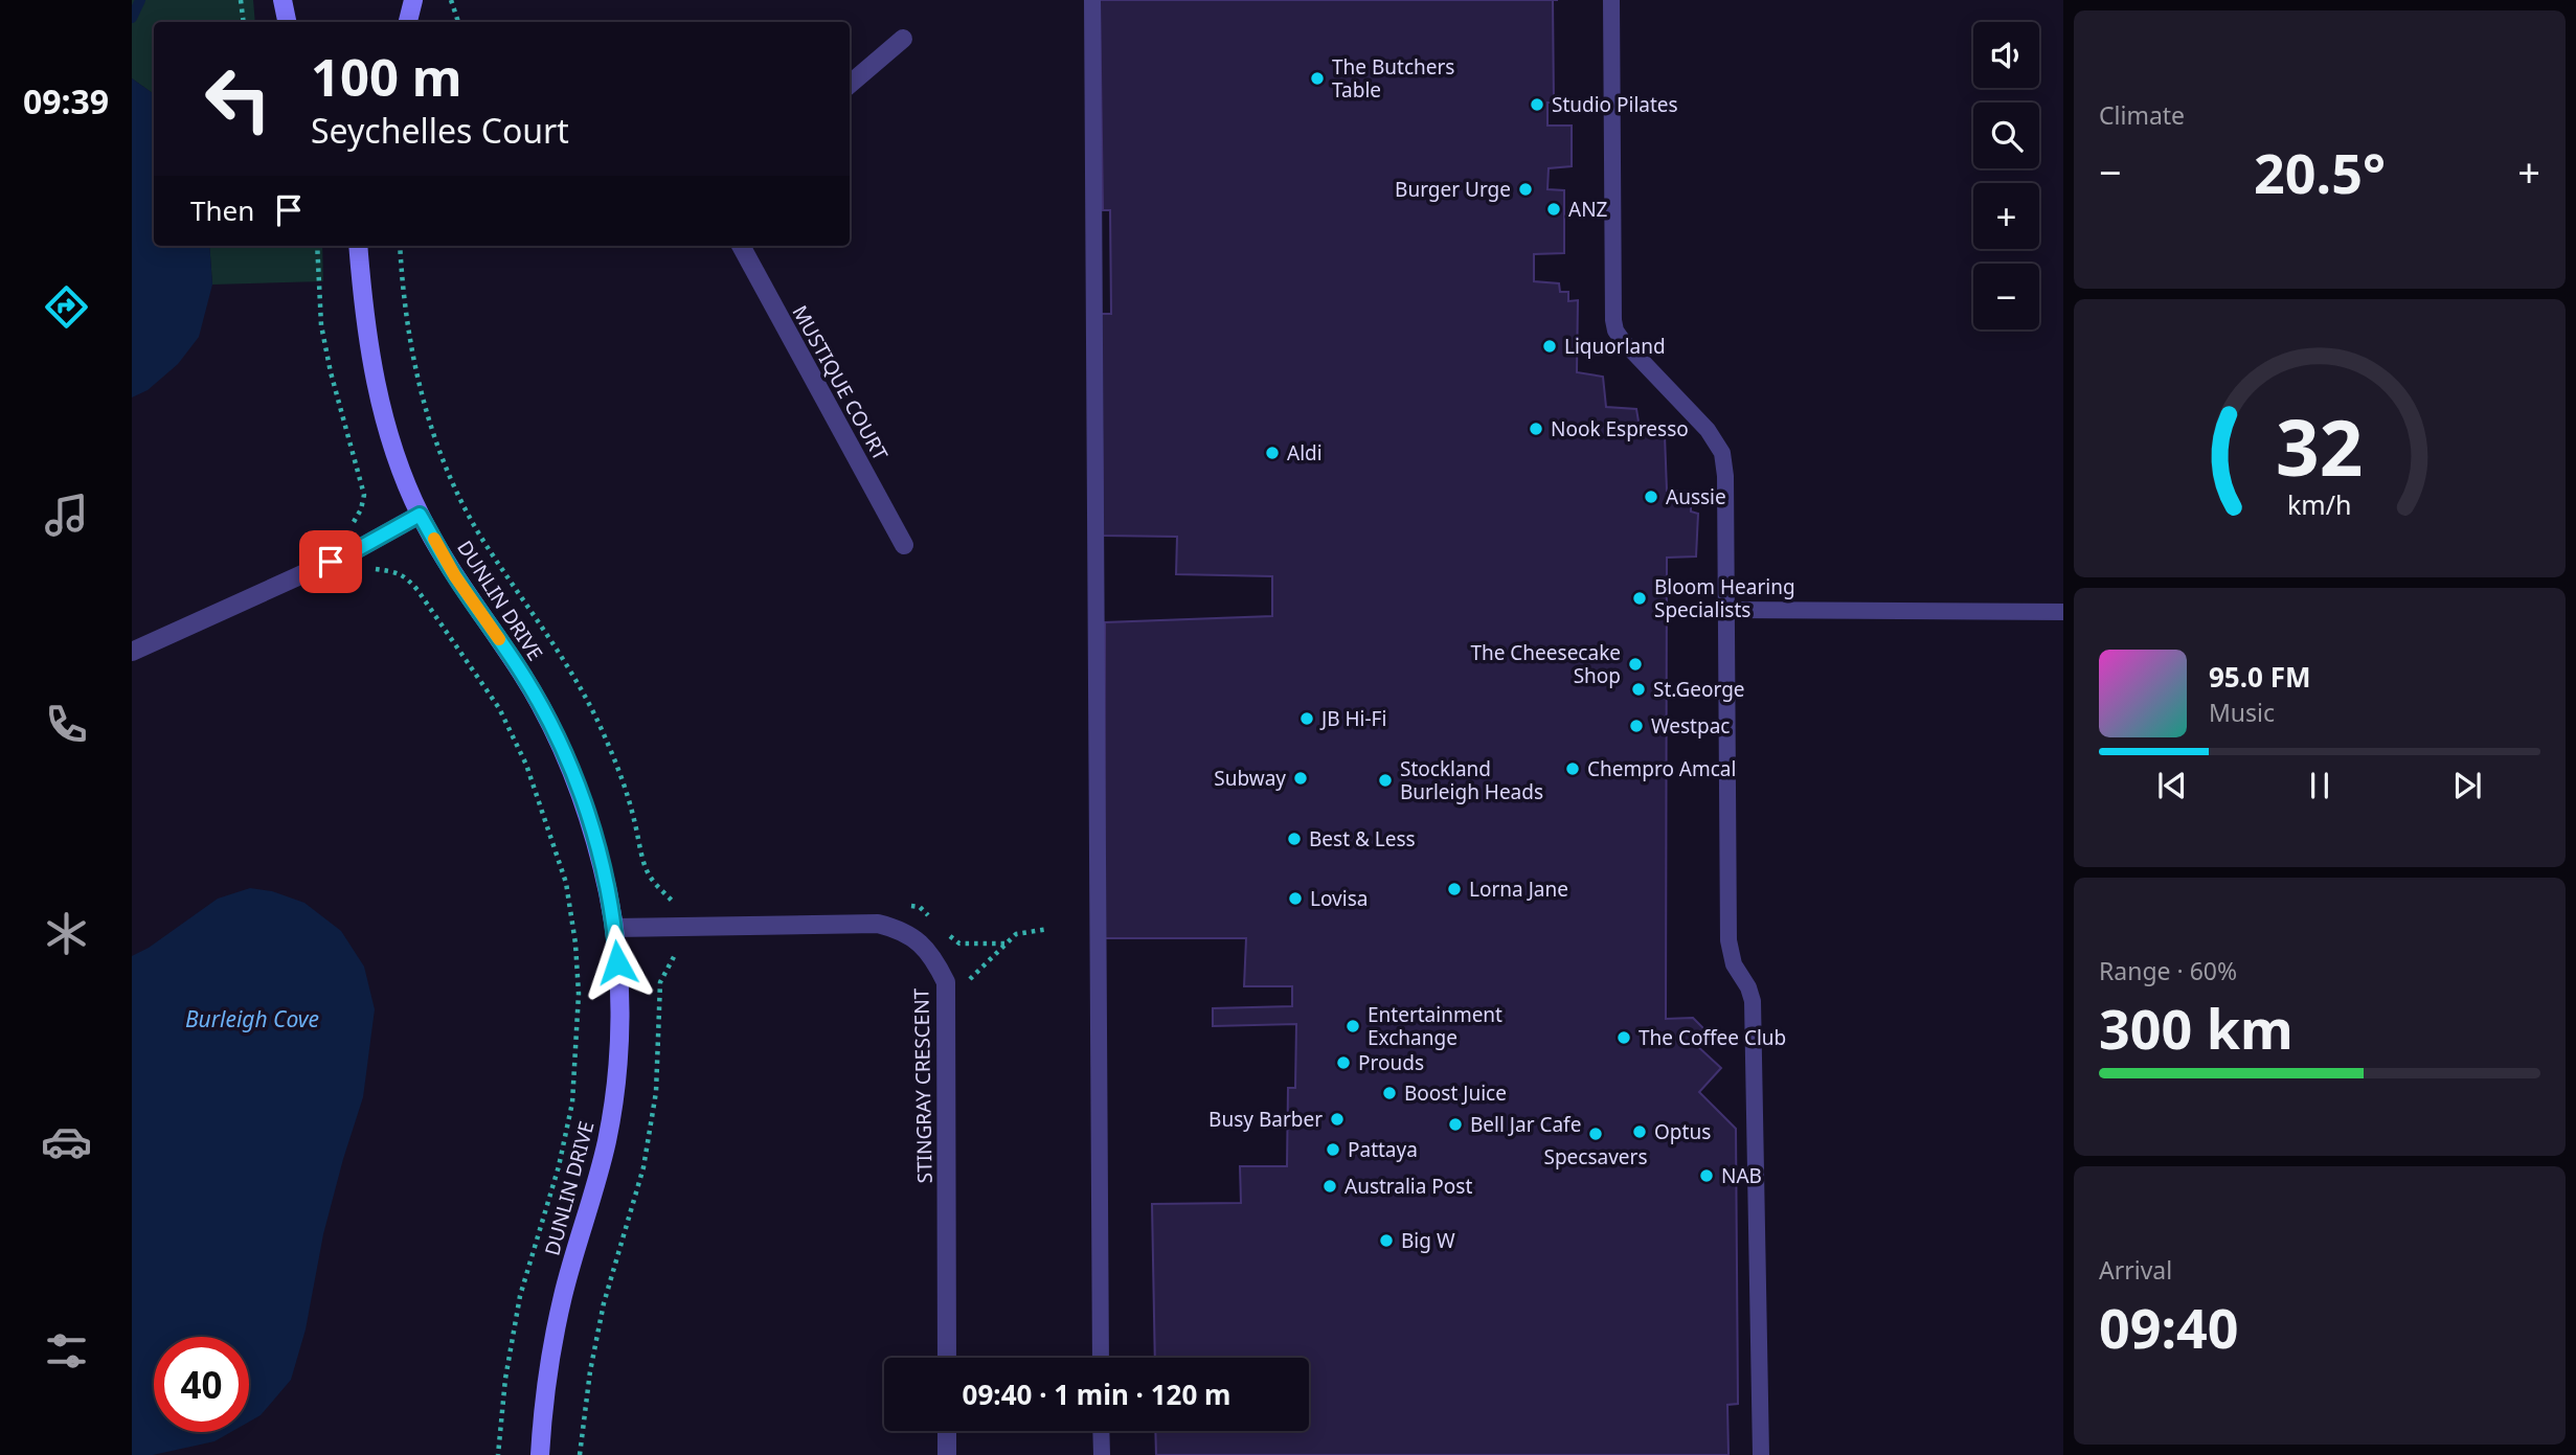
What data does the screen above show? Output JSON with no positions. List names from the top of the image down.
{
  "streets": {
    "street": ["MUSTIQUE COURT", "DUNLIN DRIVE", "STINGRAY CRESCENT"]
  },
  "crossings": [
    ["DUNLIN DRIVE", "STINGRAY CRESCENT"]
  ],
  "water": ["Burleigh Cove"],
  "places": [
    "The Butchers Table",
    "Studio Pilates",
    "Burger Urge",
    "ANZ",
    "Liquorland",
    "Nook Espresso",
    "Aldi",
    "Aussie",
    "Bloom Hearing Specialists",
    "The Cheesecake Shop",
    "St.George",
    "JB Hi-Fi",
    "Westpac",
    "Chempro Amcal",
    "Subway",
    "Stockland Burleigh Heads",
    "Best & Less",
    "Lorna Jane",
    "Lovisa",
    "Entertainment Exchange",
    "The Coffee Club",
    "Prouds",
    "Boost Juice",
    "Busy Barber",
    "Bell Jar Cafe",
    "Optus",
    "Specsavers",
    "Pattaya",
    "NAB",
    "Australia Post",
    "Big W"
  ],
  "page": {
    "tabs": "09:39",
    "tile": [
      "Climate",
      ["Range · 60%", "300 km"],
      ["Arrival", "09:40"]
    ],
    "map_buttons": ["+", "−"],
    "turn": ["100 m", "Seychelles Court"],
    "heat": ["−", "20.5°", "+"],
    "then": "Then",
    "song": ["95.0 FM", "Music"],
    "limit": "40",
    "trip": "09:40 · 1 min · 120 m",
    "gauge": ["32", "km/h"]
  }
}
